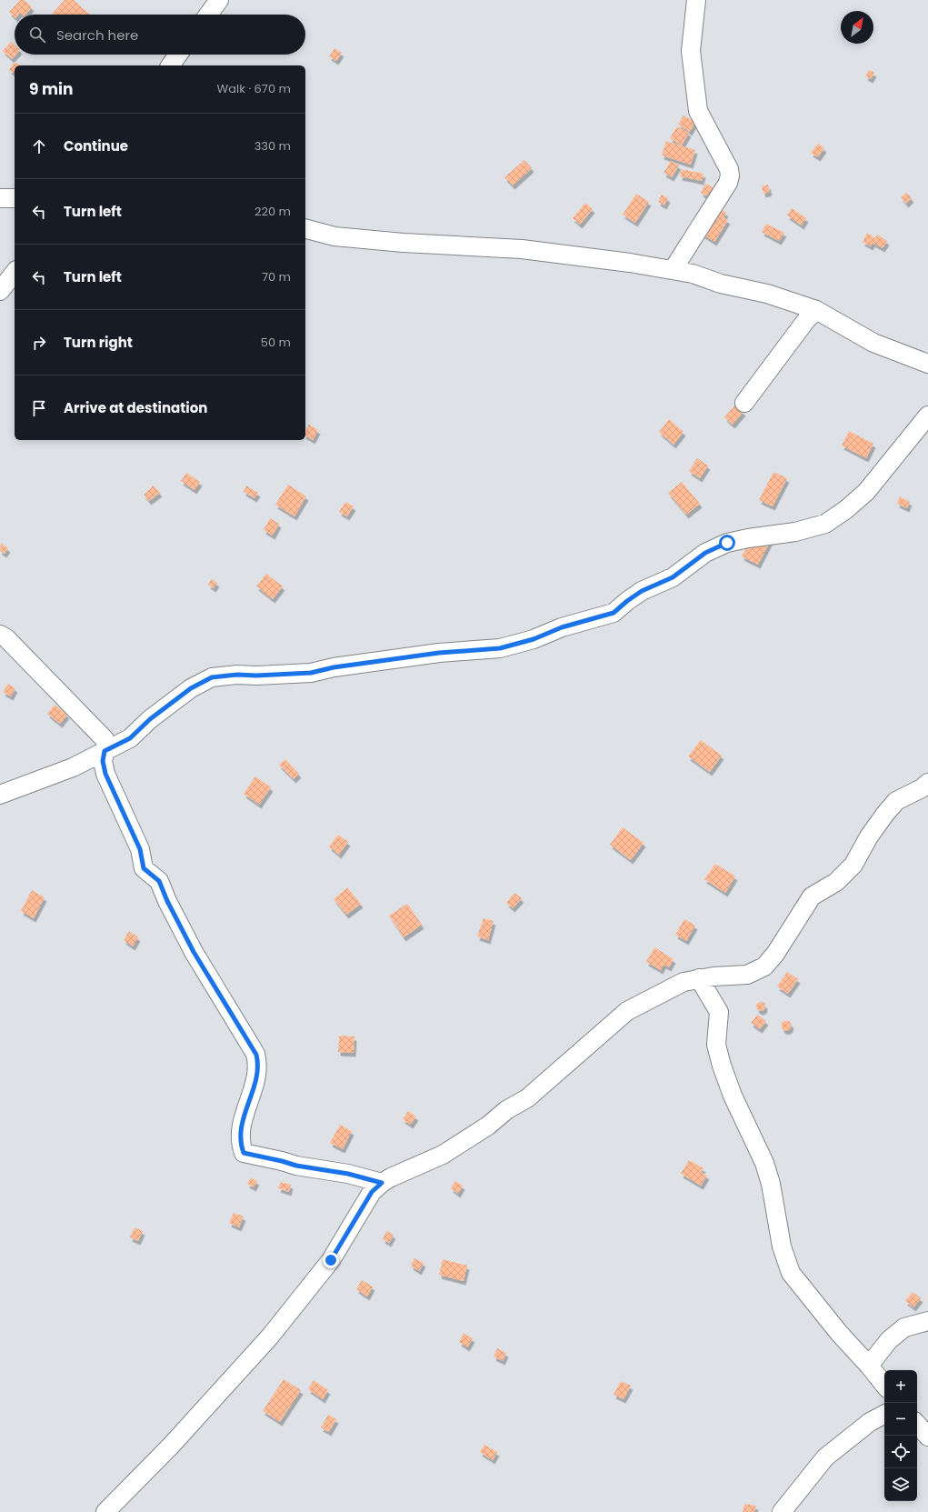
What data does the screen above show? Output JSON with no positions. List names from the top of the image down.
{
  "north": "top right",
  "page": {
    "search": "Search here",
    "heading": ["9 min", "Walk · 670 m"],
    "list": [
      ["Continue", "330 m"],
      ["Turn left", "220 m"],
      ["Turn left", "70 m"],
      ["Turn right", "50 m"],
      "Arrive at destination"
    ],
    "map_buttons": ["+", "−"]
  }
}
